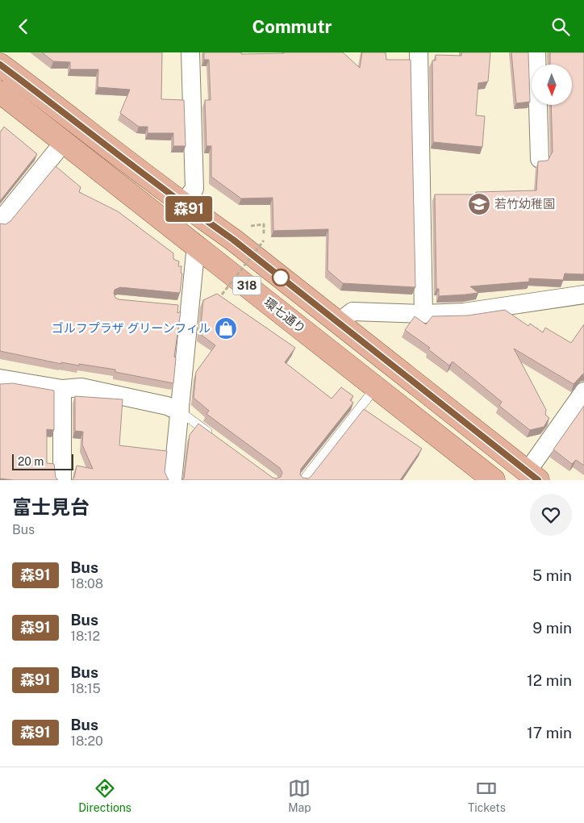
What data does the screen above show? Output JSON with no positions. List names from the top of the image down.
{
  "streets": {
    "main road": ["318", "環七通り"]
  },
  "places": {
    "school or university": ["若竹幼稚園"],
    "shop": ["ゴルフプラザ グリーンフィル"]
  },
  "lines": ["bus line 森91"],
  "scale_bar": "20 m",
  "north": "bottom",
  "page": {
    "header": "Commutr",
    "on_map": "森91",
    "scale": "20 m",
    "heading": ["富士見台", "Bus"],
    "list": [
      {
        "mark": "森91",
        "name": "Bus",
        "note": "18:08",
        "value": "5 min"
      },
      {
        "mark": "森91",
        "name": "Bus",
        "note": "18:12",
        "value": "9 min"
      },
      {
        "mark": "森91",
        "name": "Bus",
        "note": "18:15",
        "value": "12 min"
      },
      {
        "mark": "森91",
        "name": "Bus",
        "note": "18:20",
        "value": "17 min"
      }
    ],
    "tabs": ["Directions", "Map", "Tickets"]
  }
}
